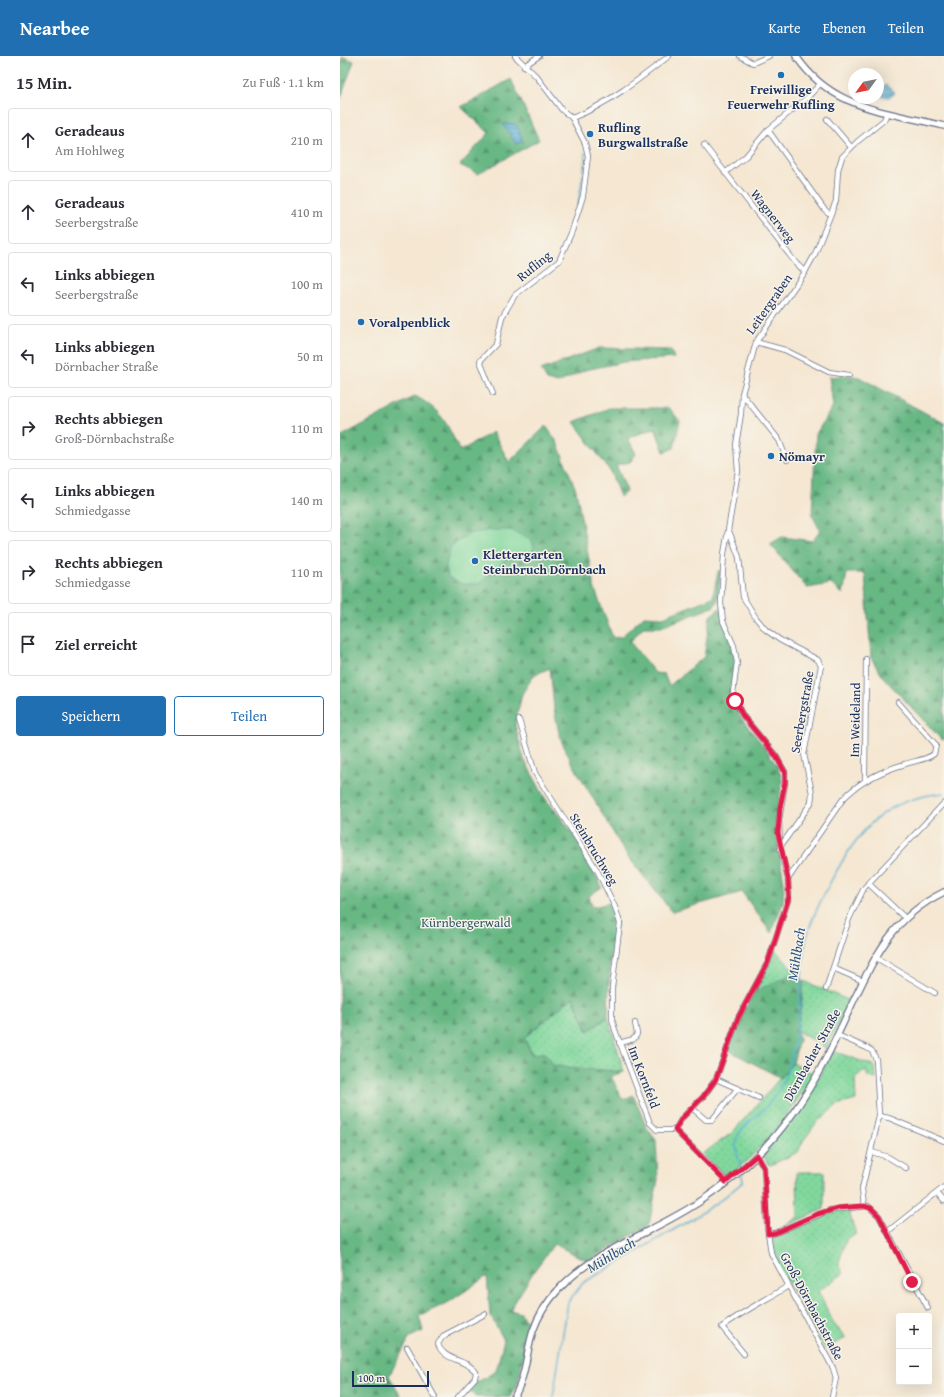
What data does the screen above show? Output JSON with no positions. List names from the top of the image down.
{
  "streets": {
    "street": [
      "Wagnerweg",
      "Rufling",
      "Leitergraben",
      "Seerbergstraße",
      "Im Weideland",
      "Steinbruchweg",
      "Dörnbacher Straße",
      "Im Kornfeld",
      "Groß-Dörnbachstraße"
    ]
  },
  "crossings": [
    ["Wagnerweg", "Leitergraben"],
    ["Leitergraben", "Seerbergstraße"],
    ["Steinbruchweg", "Im Kornfeld"],
    ["Dörnbacher Straße", "Groß-Dörnbachstraße"]
  ],
  "water": ["Mühlbach"],
  "parks": ["Kürnbergerwald"],
  "places": [
    "Freiwillige Feuerwehr Rufling",
    "Rufling Burgwallstraße",
    "Voralpenblick",
    "Nömayr",
    "Klettergarten Steinbruch Dörnbach"
  ],
  "scale_bar": "100 m",
  "north": "bottom left",
  "page": {
    "header": "Nearbee",
    "nav": ["Karte", "Ebenen", "Teilen"],
    "heading": ["15 Min.", "Zu Fuß · 1.1 km"],
    "list": [
      ["Geradeaus", "Am Hohlweg", "210 m"],
      ["Geradeaus", "Seerbergstraße", "410 m"],
      ["Links abbiegen", "Seerbergstraße", "100 m"],
      ["Links abbiegen", "Dörnbacher Straße", "50 m"],
      ["Rechts abbiegen", "Groß-Dörnbachstraße", "110 m"],
      ["Links abbiegen", "Schmiedgasse", "140 m"],
      ["Rechts abbiegen", "Schmiedgasse", "110 m"],
      "Ziel erreicht"
    ],
    "buttons": ["Speichern", "Teilen"],
    "map_buttons": ["+", "−"],
    "scale": "100 m"
  }
}
